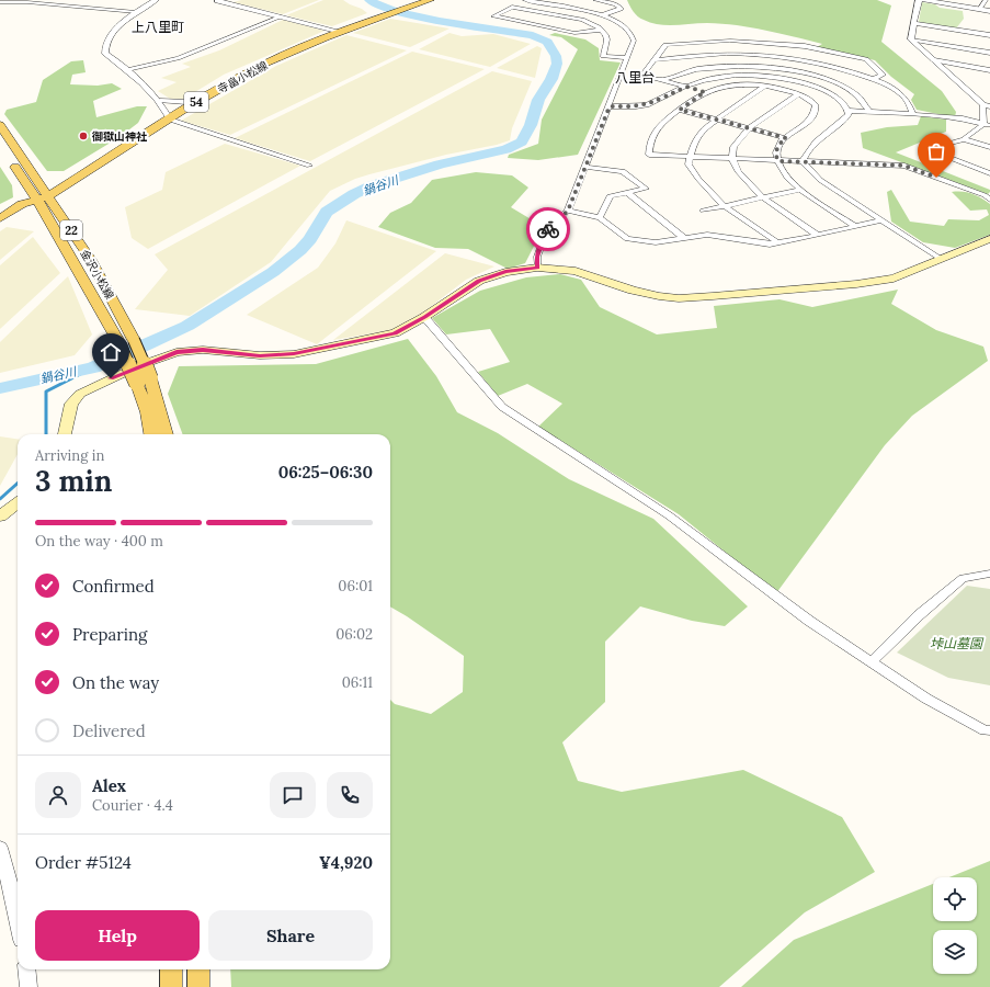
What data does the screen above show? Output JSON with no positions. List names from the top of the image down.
{
  "streets": {
    "main road": [
      "寺畠小松線",
      "54",
      "22",
      "金沢小松線"
    ]
  },
  "crossings": [
    ["寺畠小松線", "54"],
    ["寺畠小松線", "金沢小松線"],
    ["54", "金沢小松線"]
  ],
  "districts": ["上八里町", "八里台"],
  "water": ["鍋谷川"],
  "parks": ["垰山墓園"],
  "places": ["御獄山神社"],
  "page": {
    "heading": ["3 min", "Arriving in", "06:25–06:30"],
    "panel": [
      "Alex",
      "Courier · 4.4",
      "Order #5124",
      "¥4,920"
    ],
    "bar": "On the way · 400 m",
    "list": [
      ["Confirmed", "06:01"],
      ["Preparing", "06:02"],
      ["On the way", "06:11"],
      "Delivered"
    ],
    "buttons": ["Help", "Share"]
  }
}
